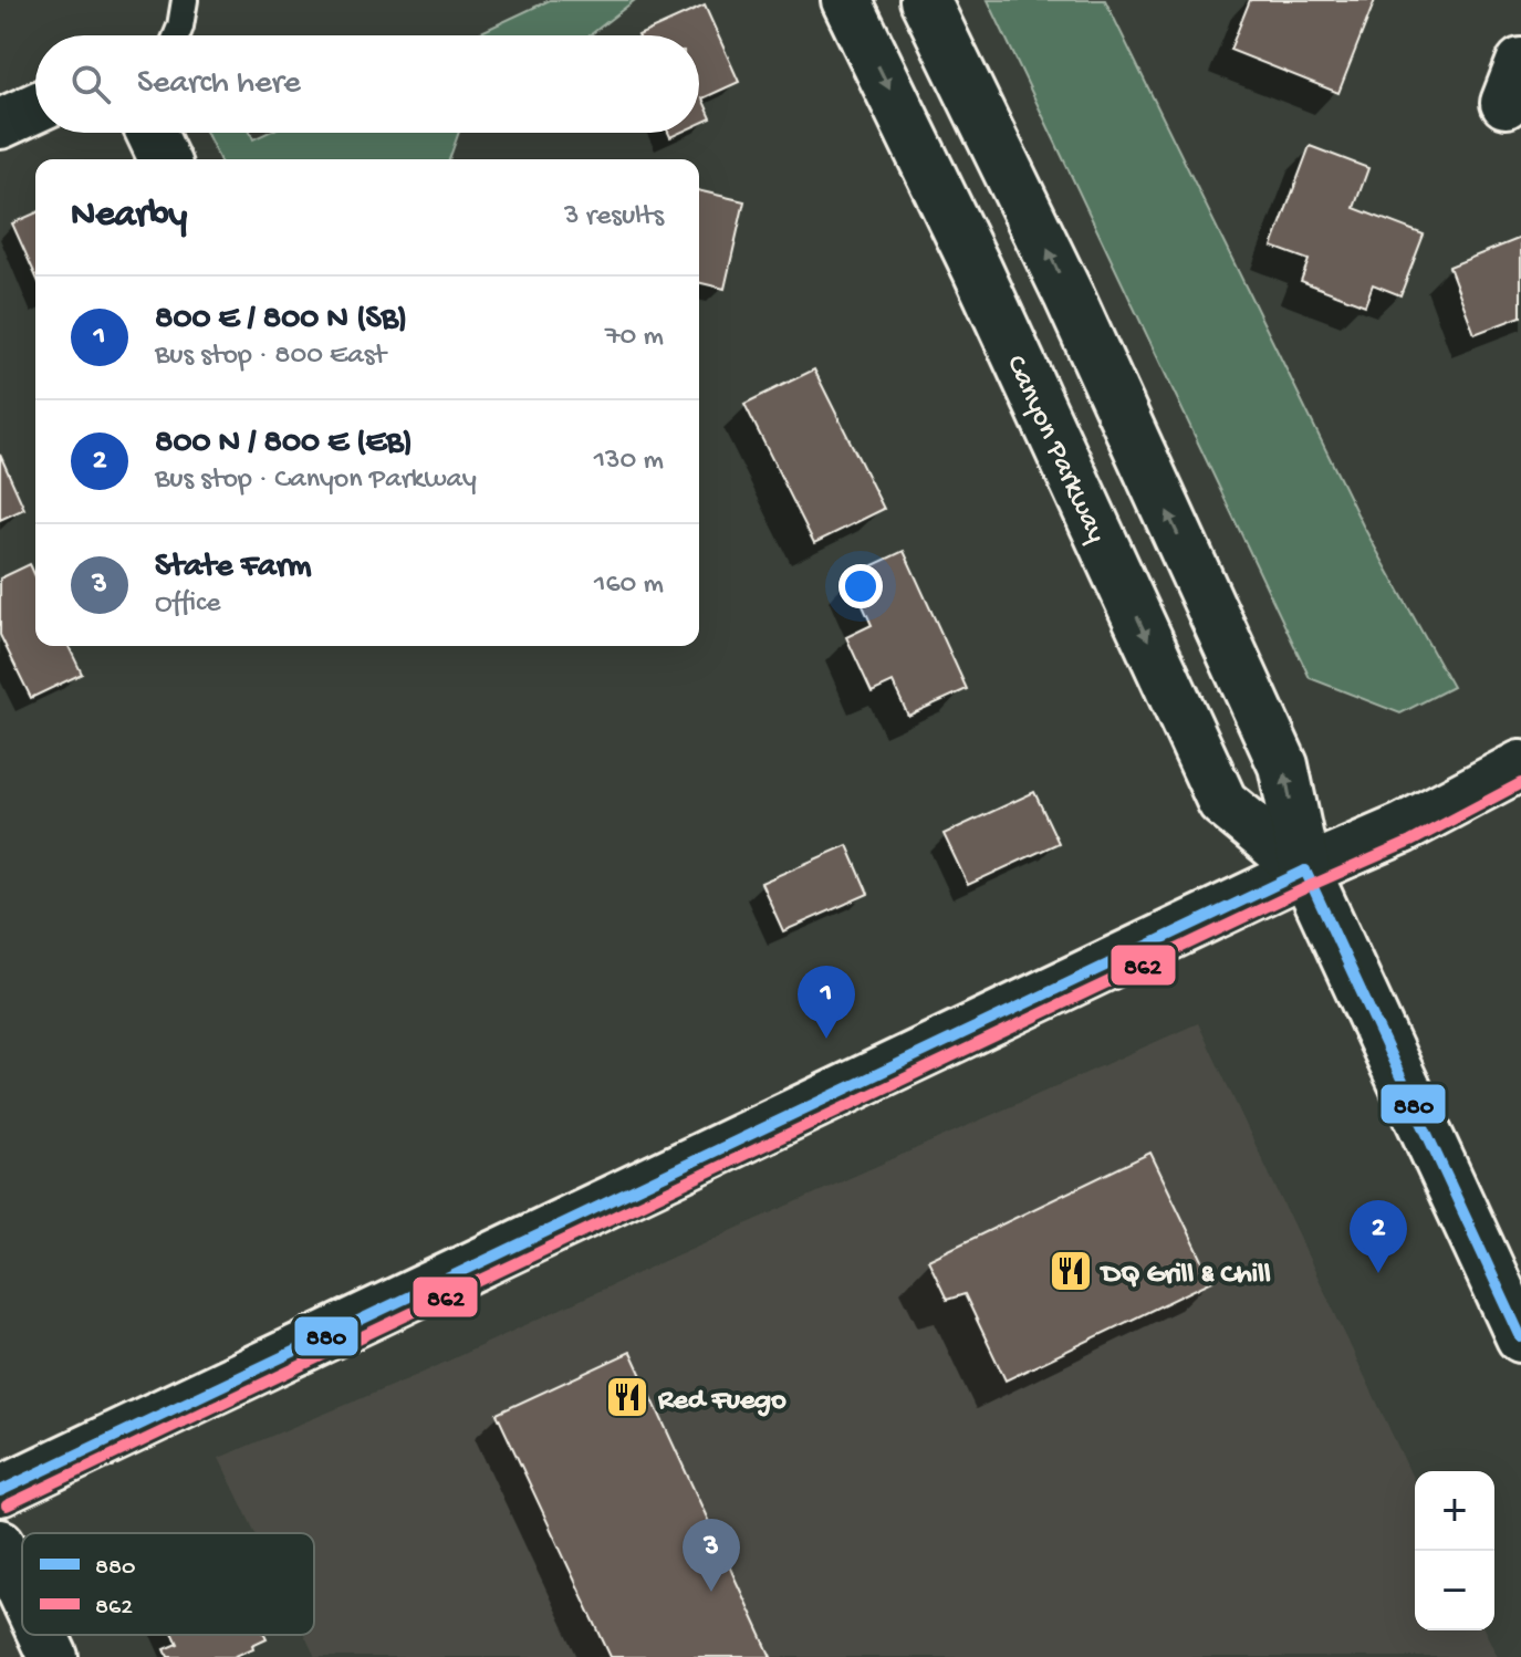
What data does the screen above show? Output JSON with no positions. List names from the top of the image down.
{
  "streets": {
    "main road": ["Canyon Parkway"]
  },
  "places": {
    "restaurant": ["DQ Grill & Chill", "Red Fuego"]
  },
  "lines": ["transit line 862", "transit line 880"],
  "legend": ["880", "862"],
  "page": {
    "search": "Search here",
    "heading": ["Nearby", "3 results"],
    "list": [
      {
        "mark": "1",
        "name": "800 E / 800 N (SB)",
        "note": "Bus stop · 800 East",
        "value": "70 m"
      },
      {
        "mark": "2",
        "name": "800 N / 800 E (EB)",
        "note": "Bus stop · Canyon Parkway",
        "value": "130 m"
      },
      {
        "mark": "3",
        "name": "State Farm",
        "note": "Office",
        "value": "160 m"
      }
    ],
    "pins": ["1", "2", "3"],
    "map_buttons": ["+", "−"]
  }
}
